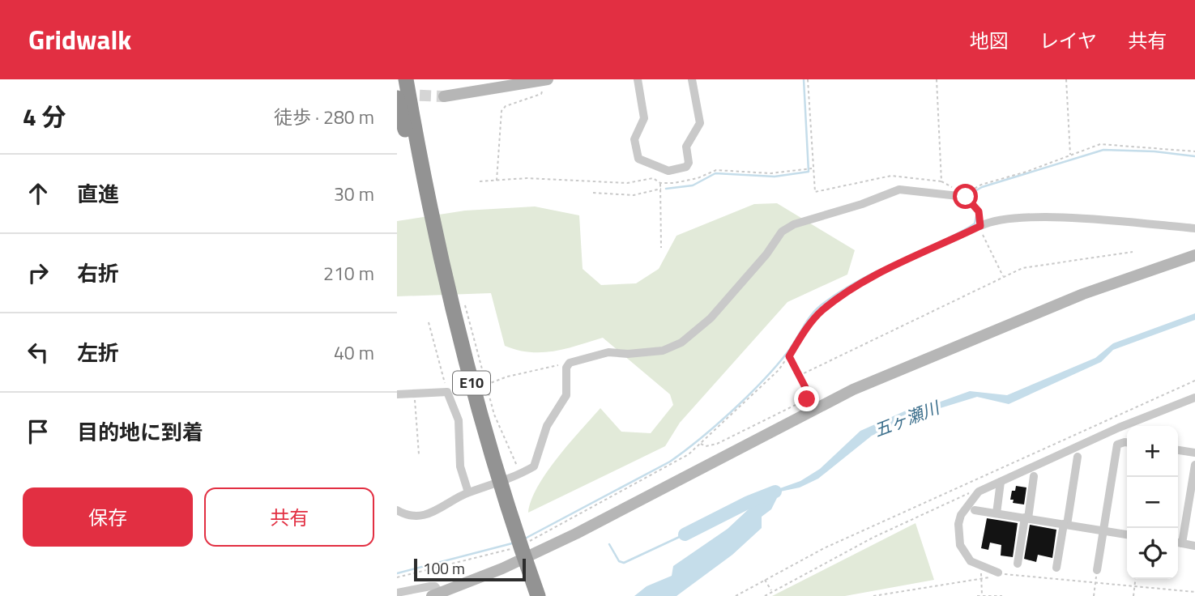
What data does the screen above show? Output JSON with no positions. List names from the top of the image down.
{
  "streets": {
    "highway": ["E10"]
  },
  "water": ["五ヶ瀬川"],
  "scale_bar": "100 m",
  "page": {
    "header": "Gridwalk",
    "nav": ["地図", "レイヤ", "共有"],
    "heading": ["4 分", "徒歩 · 280 m"],
    "list": [
      ["直進", "30 m"],
      ["右折", "210 m"],
      ["左折", "40 m"],
      "目的地に到着"
    ],
    "map_buttons": ["+", "−"],
    "buttons": ["保存", "共有"],
    "scale": "100 m"
  }
}
